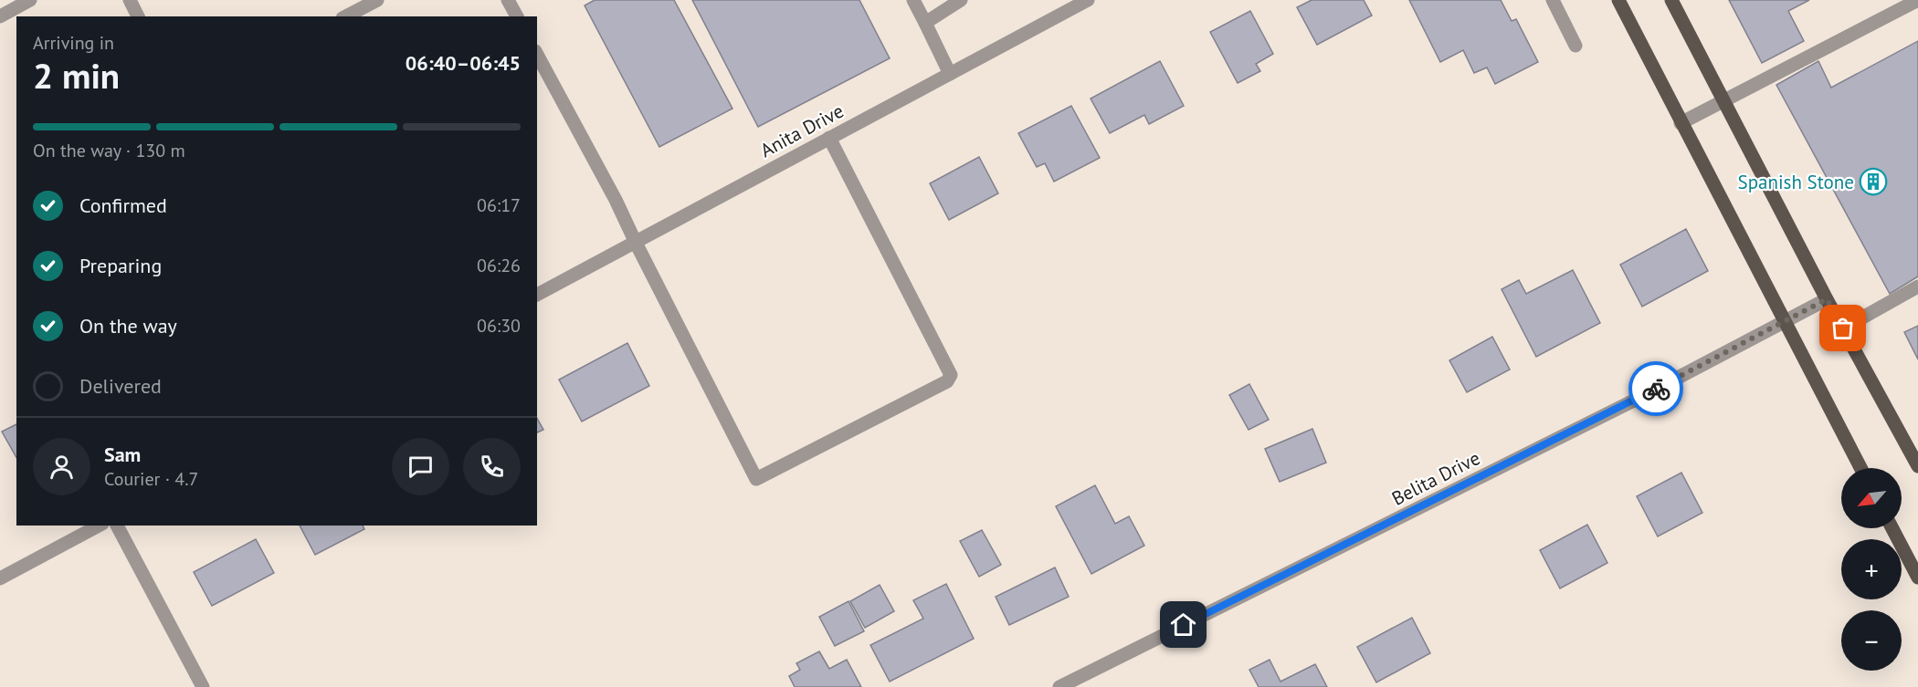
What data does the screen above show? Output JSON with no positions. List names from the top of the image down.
{
  "streets": {
    "street": ["Anita Drive", "Belita Drive"]
  },
  "places": {
    "building": ["Spanish Stone"]
  },
  "north": "bottom left",
  "page": {
    "heading": ["2 min", "Arriving in", "06:40–06:45"],
    "panel": ["Sam", "Courier · 4.7"],
    "bar": "On the way · 130 m",
    "list": [
      ["Confirmed", "06:17"],
      ["Preparing", "06:26"],
      ["On the way", "06:30"],
      "Delivered"
    ],
    "map_buttons": ["+", "−"]
  }
}
